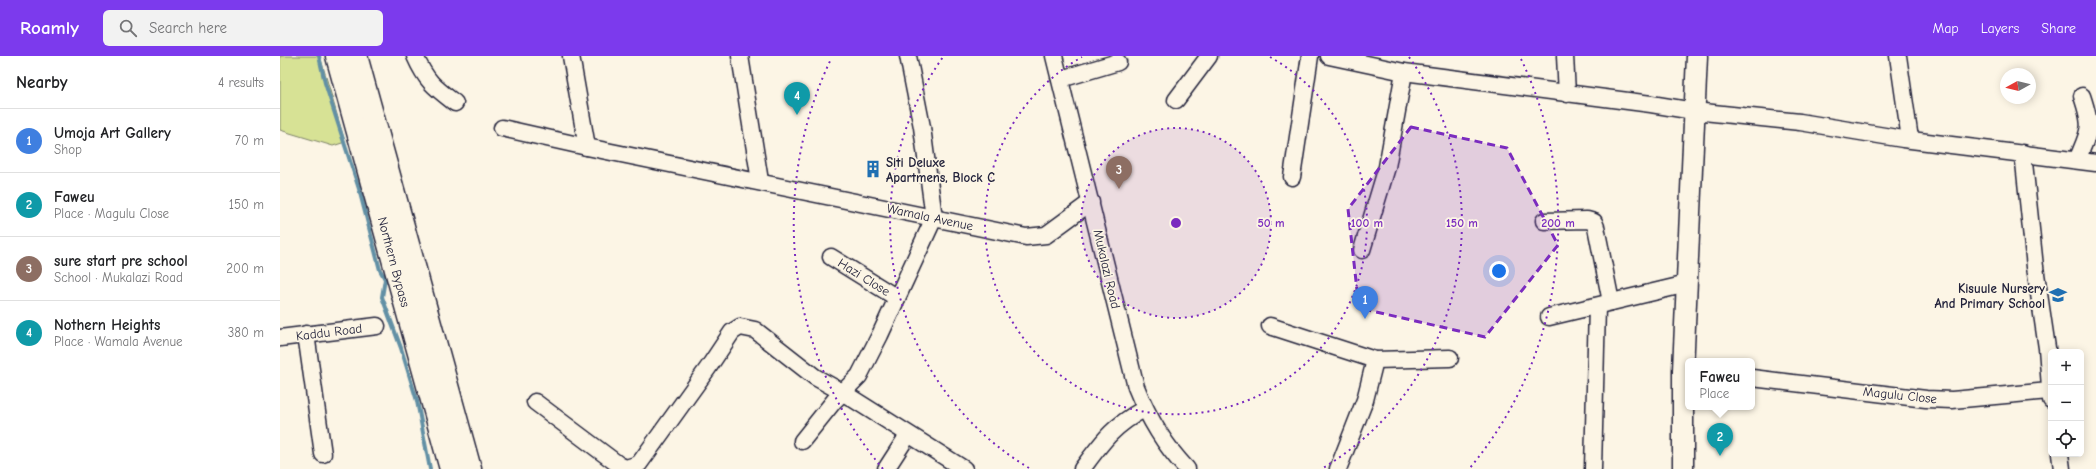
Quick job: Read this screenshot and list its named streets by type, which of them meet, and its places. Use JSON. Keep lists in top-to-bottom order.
{
  "streets": {
    "highway": ["Northern Bypass"],
    "street": [
      "Wamala Avenue",
      "Mukalazi Road",
      "Hazi Close",
      "Kaddu Road",
      "Magulu Close"
    ]
  },
  "crossings": [
    ["Wamala Avenue", "Mukalazi Road"]
  ],
  "places": {
    "building": ["Siti Deluxe Apartmens, Block C"],
    "school or university": ["Kisuule Nursery And Primary School"]
  },
  "north": "left",
  "page": {
    "header": "Roamly",
    "search": "Search here",
    "nav": ["Map", "Layers", "Share"],
    "heading": ["Nearby", "4 results"],
    "pins": [
      "4",
      "3",
      "1",
      "2"
    ],
    "list": [
      {
        "mark": "1",
        "name": "Umoja Art Gallery",
        "note": "Shop",
        "value": "70 m"
      },
      {
        "mark": "2",
        "name": "Faweu",
        "note": "Place · Magulu Close",
        "value": "150 m"
      },
      {
        "mark": "3",
        "name": "sure start pre school",
        "note": "School · Mukalazi Road",
        "value": "200 m"
      },
      {
        "mark": "4",
        "name": "Nothern Heights",
        "note": "Place · Wamala Avenue",
        "value": "380 m"
      }
    ],
    "map_buttons": ["+", "−"],
    "popup": ["Faweu", "Place"]
  },
  "rings": [
    "50 m",
    "100 m",
    "150 m",
    "200 m"
  ]
}
